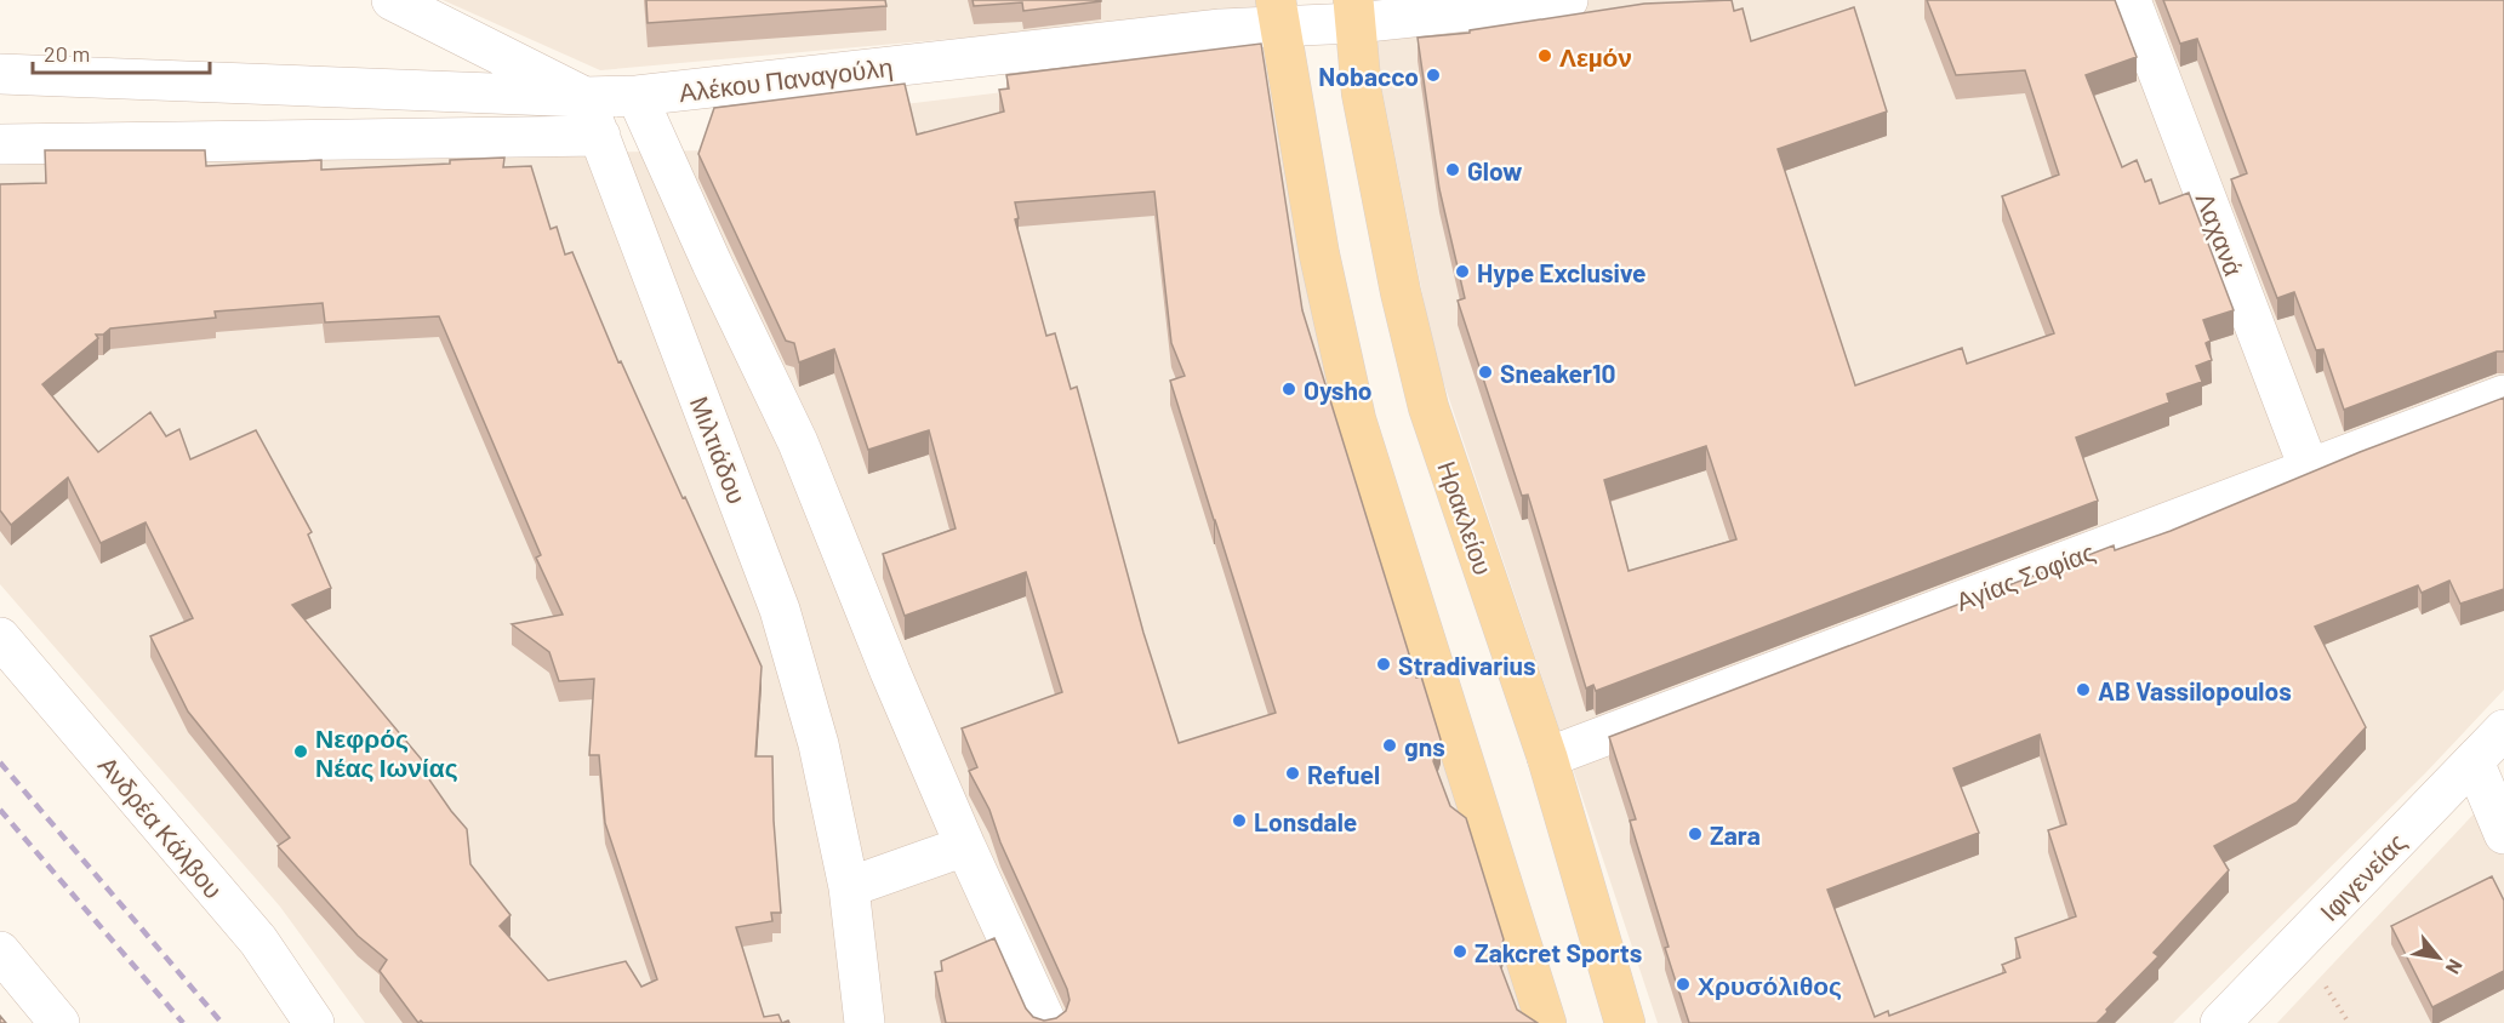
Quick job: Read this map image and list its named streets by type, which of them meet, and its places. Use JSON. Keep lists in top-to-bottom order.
{
  "streets": {
    "main road": ["Ηρακλείου"],
    "street": [
      "Αλέκου Παναγούλη",
      "Λαχανά",
      "Μιλτιάδου",
      "Αγίας Σοφίας",
      "Ανδρέα Κάλβου",
      "Ιφιγενείας"
    ]
  },
  "crossings": [
    ["Αλέκου Παναγούλη", "Μιλτιάδου"],
    ["Αλέκου Παναγούλη", "Ηρακλείου"],
    ["Λαχανά", "Αγίας Σοφίας"],
    ["Ηρακλείου", "Αγίας Σοφίας"]
  ],
  "places": [
    "Λεμόν",
    "Nobacco",
    "Glow",
    "Hype Exclusive",
    "Sneaker10",
    "Oysho",
    "Stradivarius",
    "AB Vassilopoulos",
    "gns",
    "Νεφρός Νέας Ιωνίας",
    "Refuel",
    "Lonsdale",
    "Zara",
    "Zakcret Sports",
    "Χρυσόλιθος"
  ],
  "scale_bar": "20 m",
  "north": "bottom right"
}
